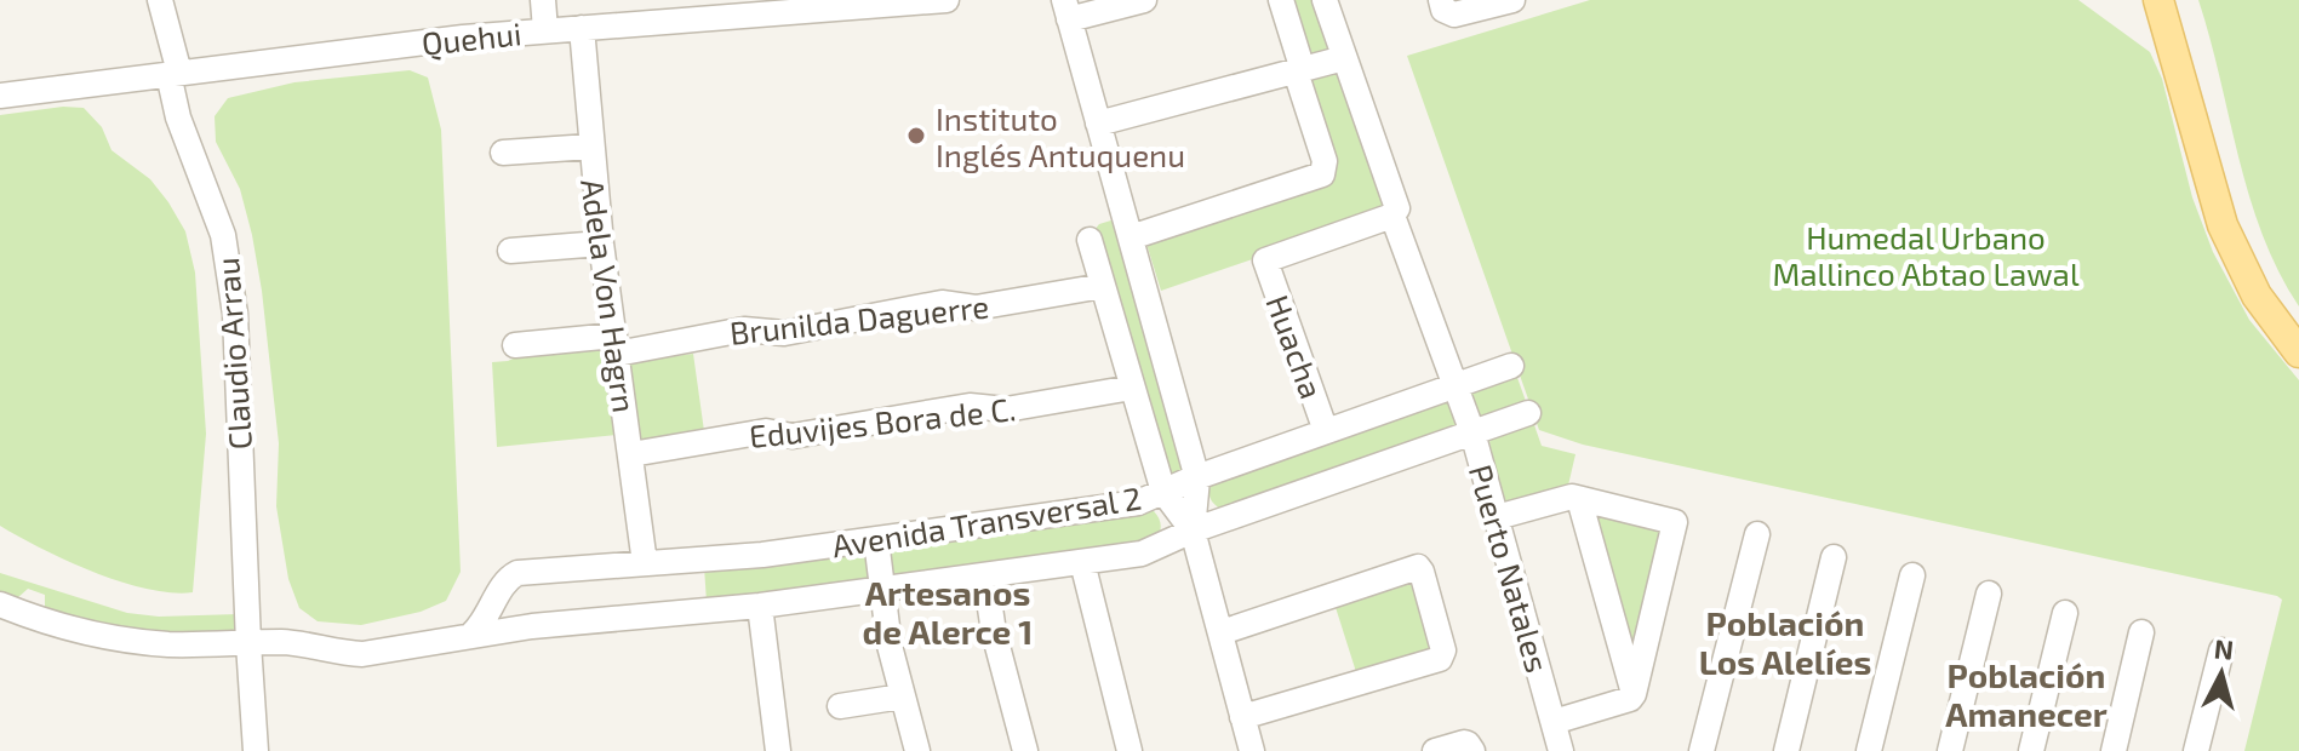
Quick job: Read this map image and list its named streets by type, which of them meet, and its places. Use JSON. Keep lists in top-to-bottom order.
{
  "streets": {
    "street": [
      "Quehui",
      "Adela Von Hagrn",
      "Brunilda Daguerre",
      "Huacha",
      "Claudio Arrau",
      "Eduvijes Bora de C.",
      "Avenida Transversal 2",
      "Puerto Natales"
    ]
  },
  "crossings": [
    ["Quehui", "Adela Von Hagrn"],
    ["Quehui", "Claudio Arrau"],
    ["Adela Von Hagrn", "Brunilda Daguerre"],
    ["Adela Von Hagrn", "Eduvijes Bora de C."],
    ["Adela Von Hagrn", "Avenida Transversal 2"],
    ["Huacha", "Avenida Transversal 2"],
    ["Huacha", "Puerto Natales"],
    ["Claudio Arrau", "Avenida Transversal 2"],
    ["Avenida Transversal 2", "Puerto Natales"]
  ],
  "districts": ["Artesanos de Alerce 1", "Población Los Alelíes", "Población Amanecer"],
  "parks": ["Humedal Urbano Mallinco Abtao Lawal"],
  "places": ["Instituto Inglés Antuquenu"],
  "north": "top"
}
